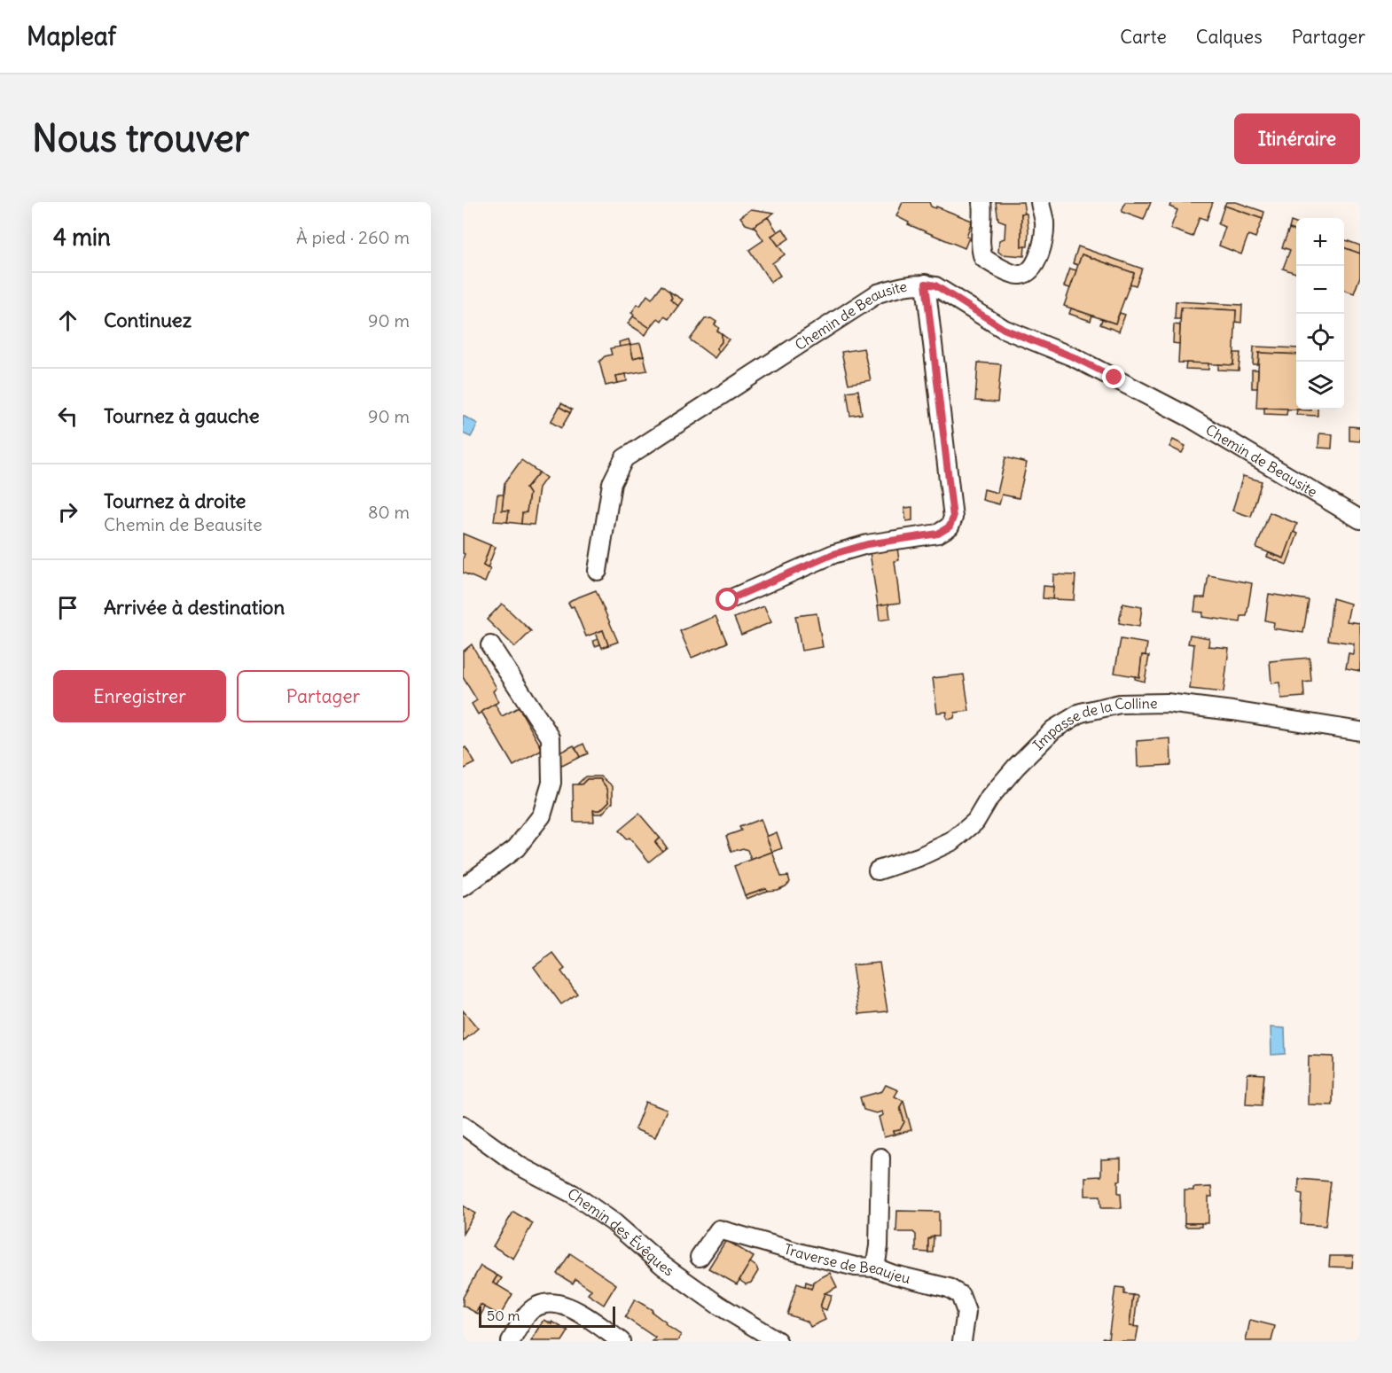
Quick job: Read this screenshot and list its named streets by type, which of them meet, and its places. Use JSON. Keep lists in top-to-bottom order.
{
  "streets": {
    "street": [
      "Chemin de Beausite",
      "Impasse de la Colline",
      "Chemin des Évêques",
      "Traverse de Beaujeu"
    ]
  },
  "scale_bar": "50 m",
  "page": {
    "header": "Mapleaf",
    "nav": ["Carte", "Calques", "Partager"],
    "buttons": [
      "Itinéraire",
      ["Enregistrer", "Partager"]
    ],
    "title": "Nous trouver",
    "heading": ["4 min", "À pied · 260 m"],
    "map_buttons": ["+", "−"],
    "list": [
      ["Continuez", "90 m"],
      ["Tournez à gauche", "90 m"],
      ["Tournez à droite", "Chemin de Beausite", "80 m"],
      "Arrivée à destination"
    ],
    "scale": "50 m"
  }
}
